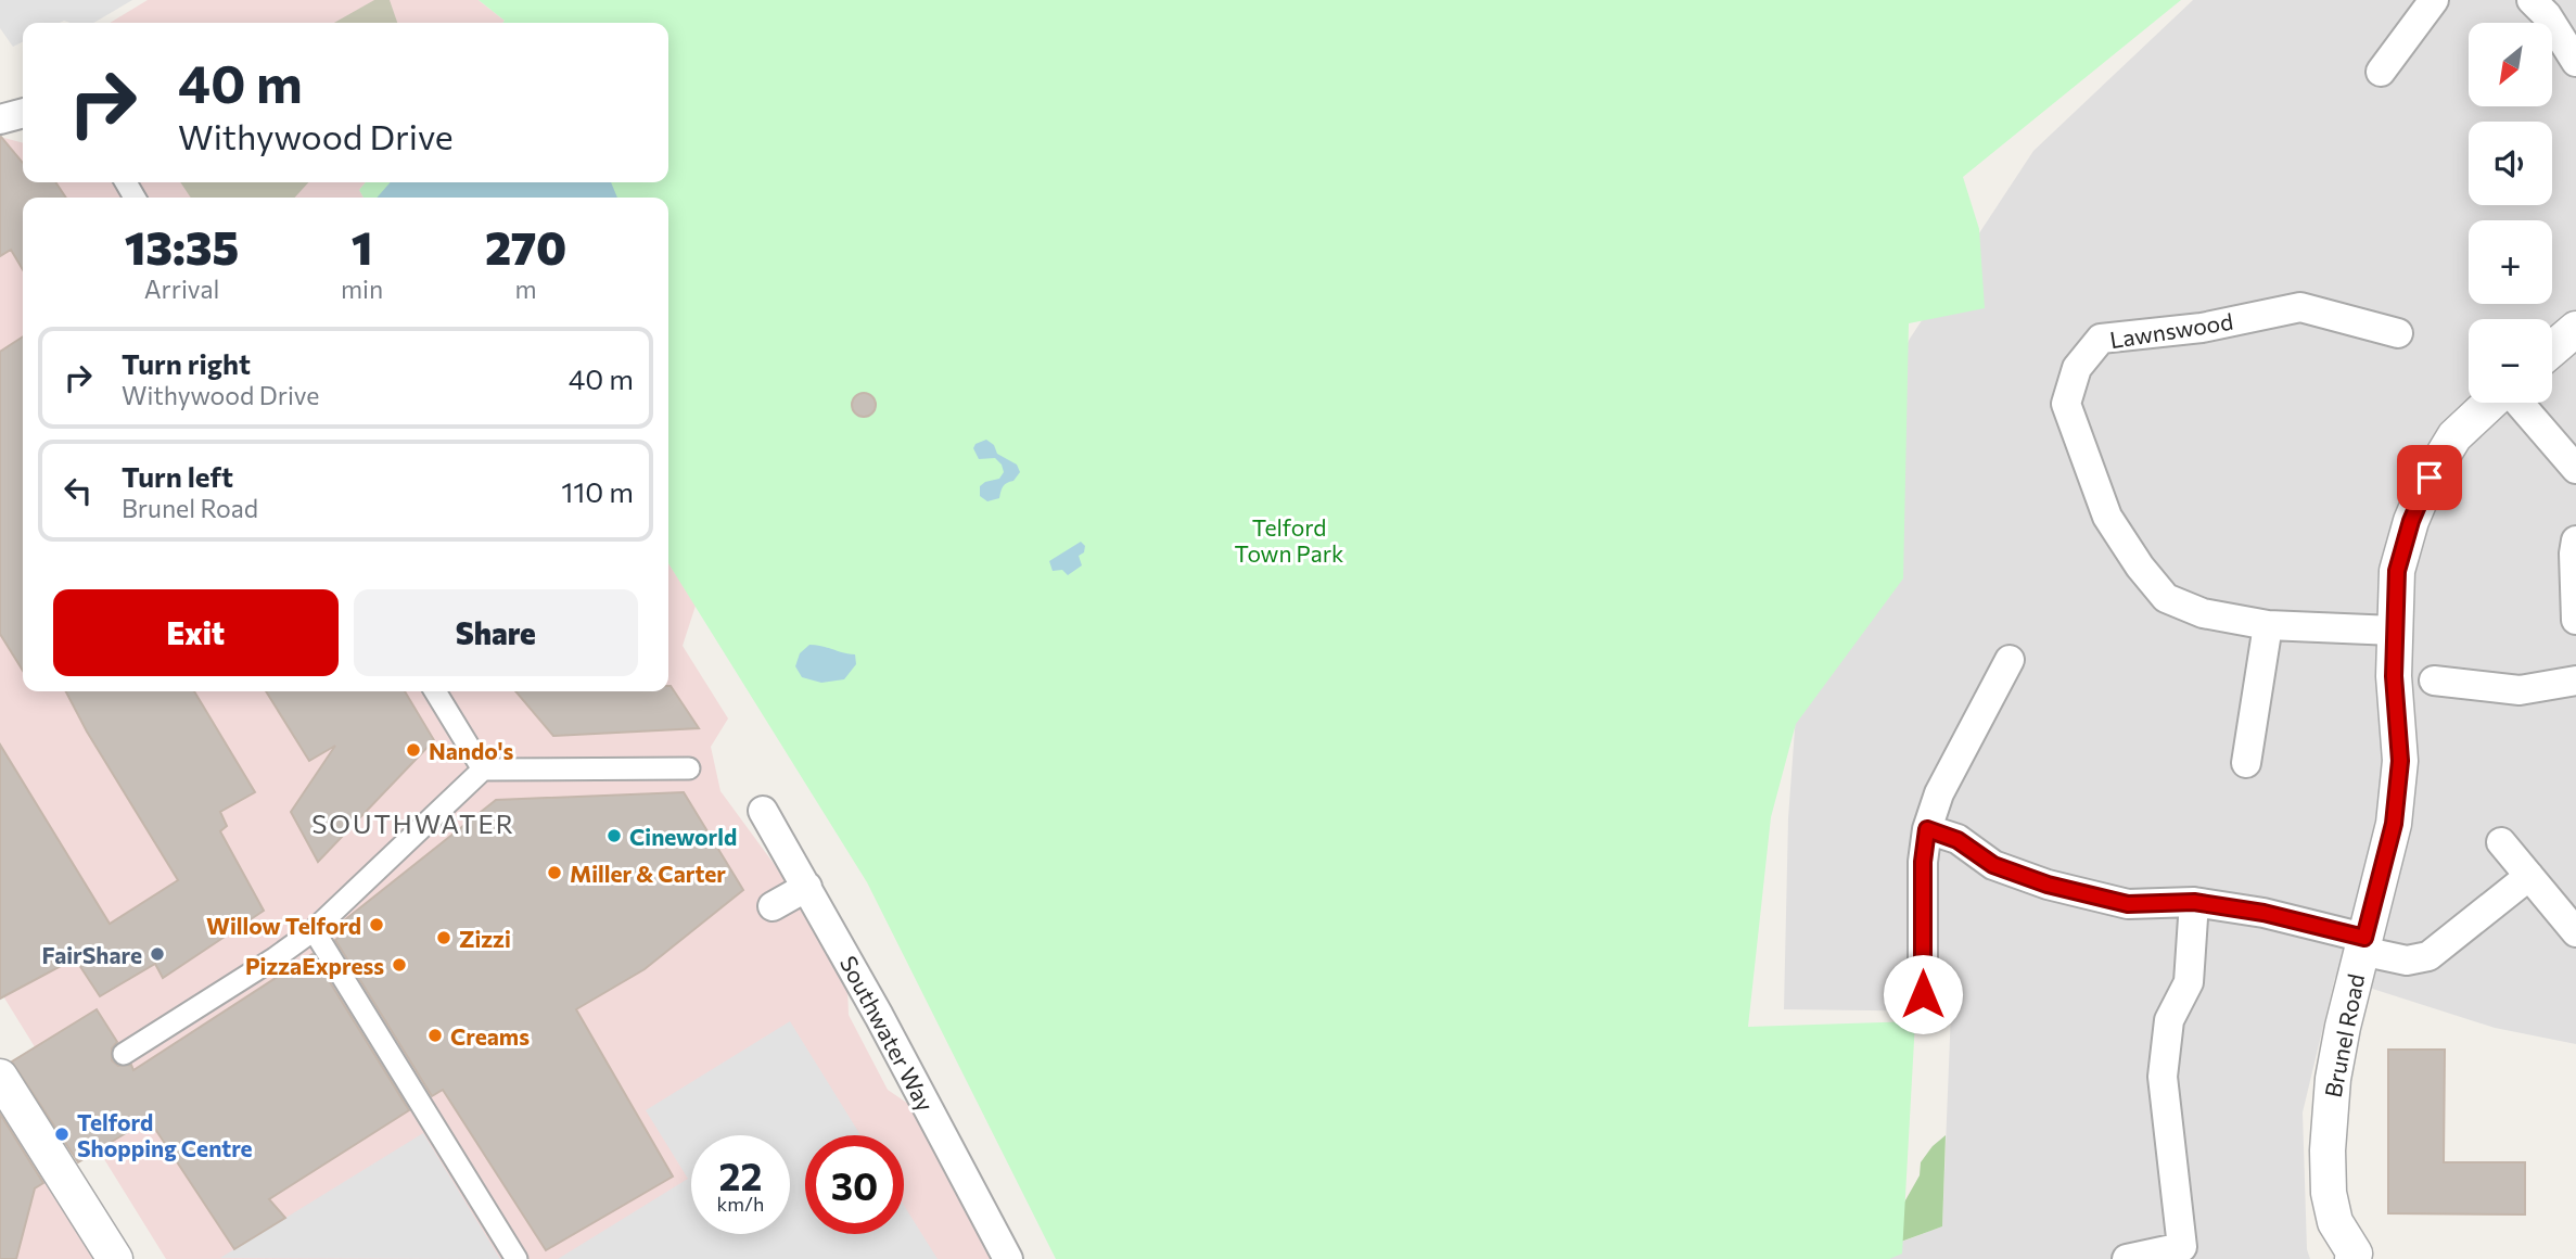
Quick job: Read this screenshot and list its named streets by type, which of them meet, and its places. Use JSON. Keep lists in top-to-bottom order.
{
  "streets": {
    "street": ["Lawnswood", "Southwater Way", "Brunel Road"]
  },
  "crossings": [
    ["Lawnswood", "Brunel Road"]
  ],
  "districts": ["SOUTHWATER"],
  "parks": ["Telford Town Park"],
  "places": [
    "Nando's",
    "Cineworld",
    "Miller & Carter",
    "Willow Telford",
    "Zizzi",
    "FairShare",
    "PizzaExpress",
    "Creams",
    "Telford Shopping Centre"
  ],
  "north": "bottom left",
  "page": {
    "map_buttons": ["+", "−"],
    "turn": ["40 m", "Withywood Drive"],
    "eta": [
      "13:35",
      "Arrival",
      "1",
      "min",
      "270",
      "m"
    ],
    "list": [
      {
        "name": "Turn right",
        "note": "Withywood Drive",
        "value": "40 m"
      },
      {
        "name": "Turn left",
        "note": "Brunel Road",
        "value": "110 m"
      }
    ],
    "buttons": ["Exit", "Share"],
    "speed": "22 km/h",
    "limit": "30"
  }
}
